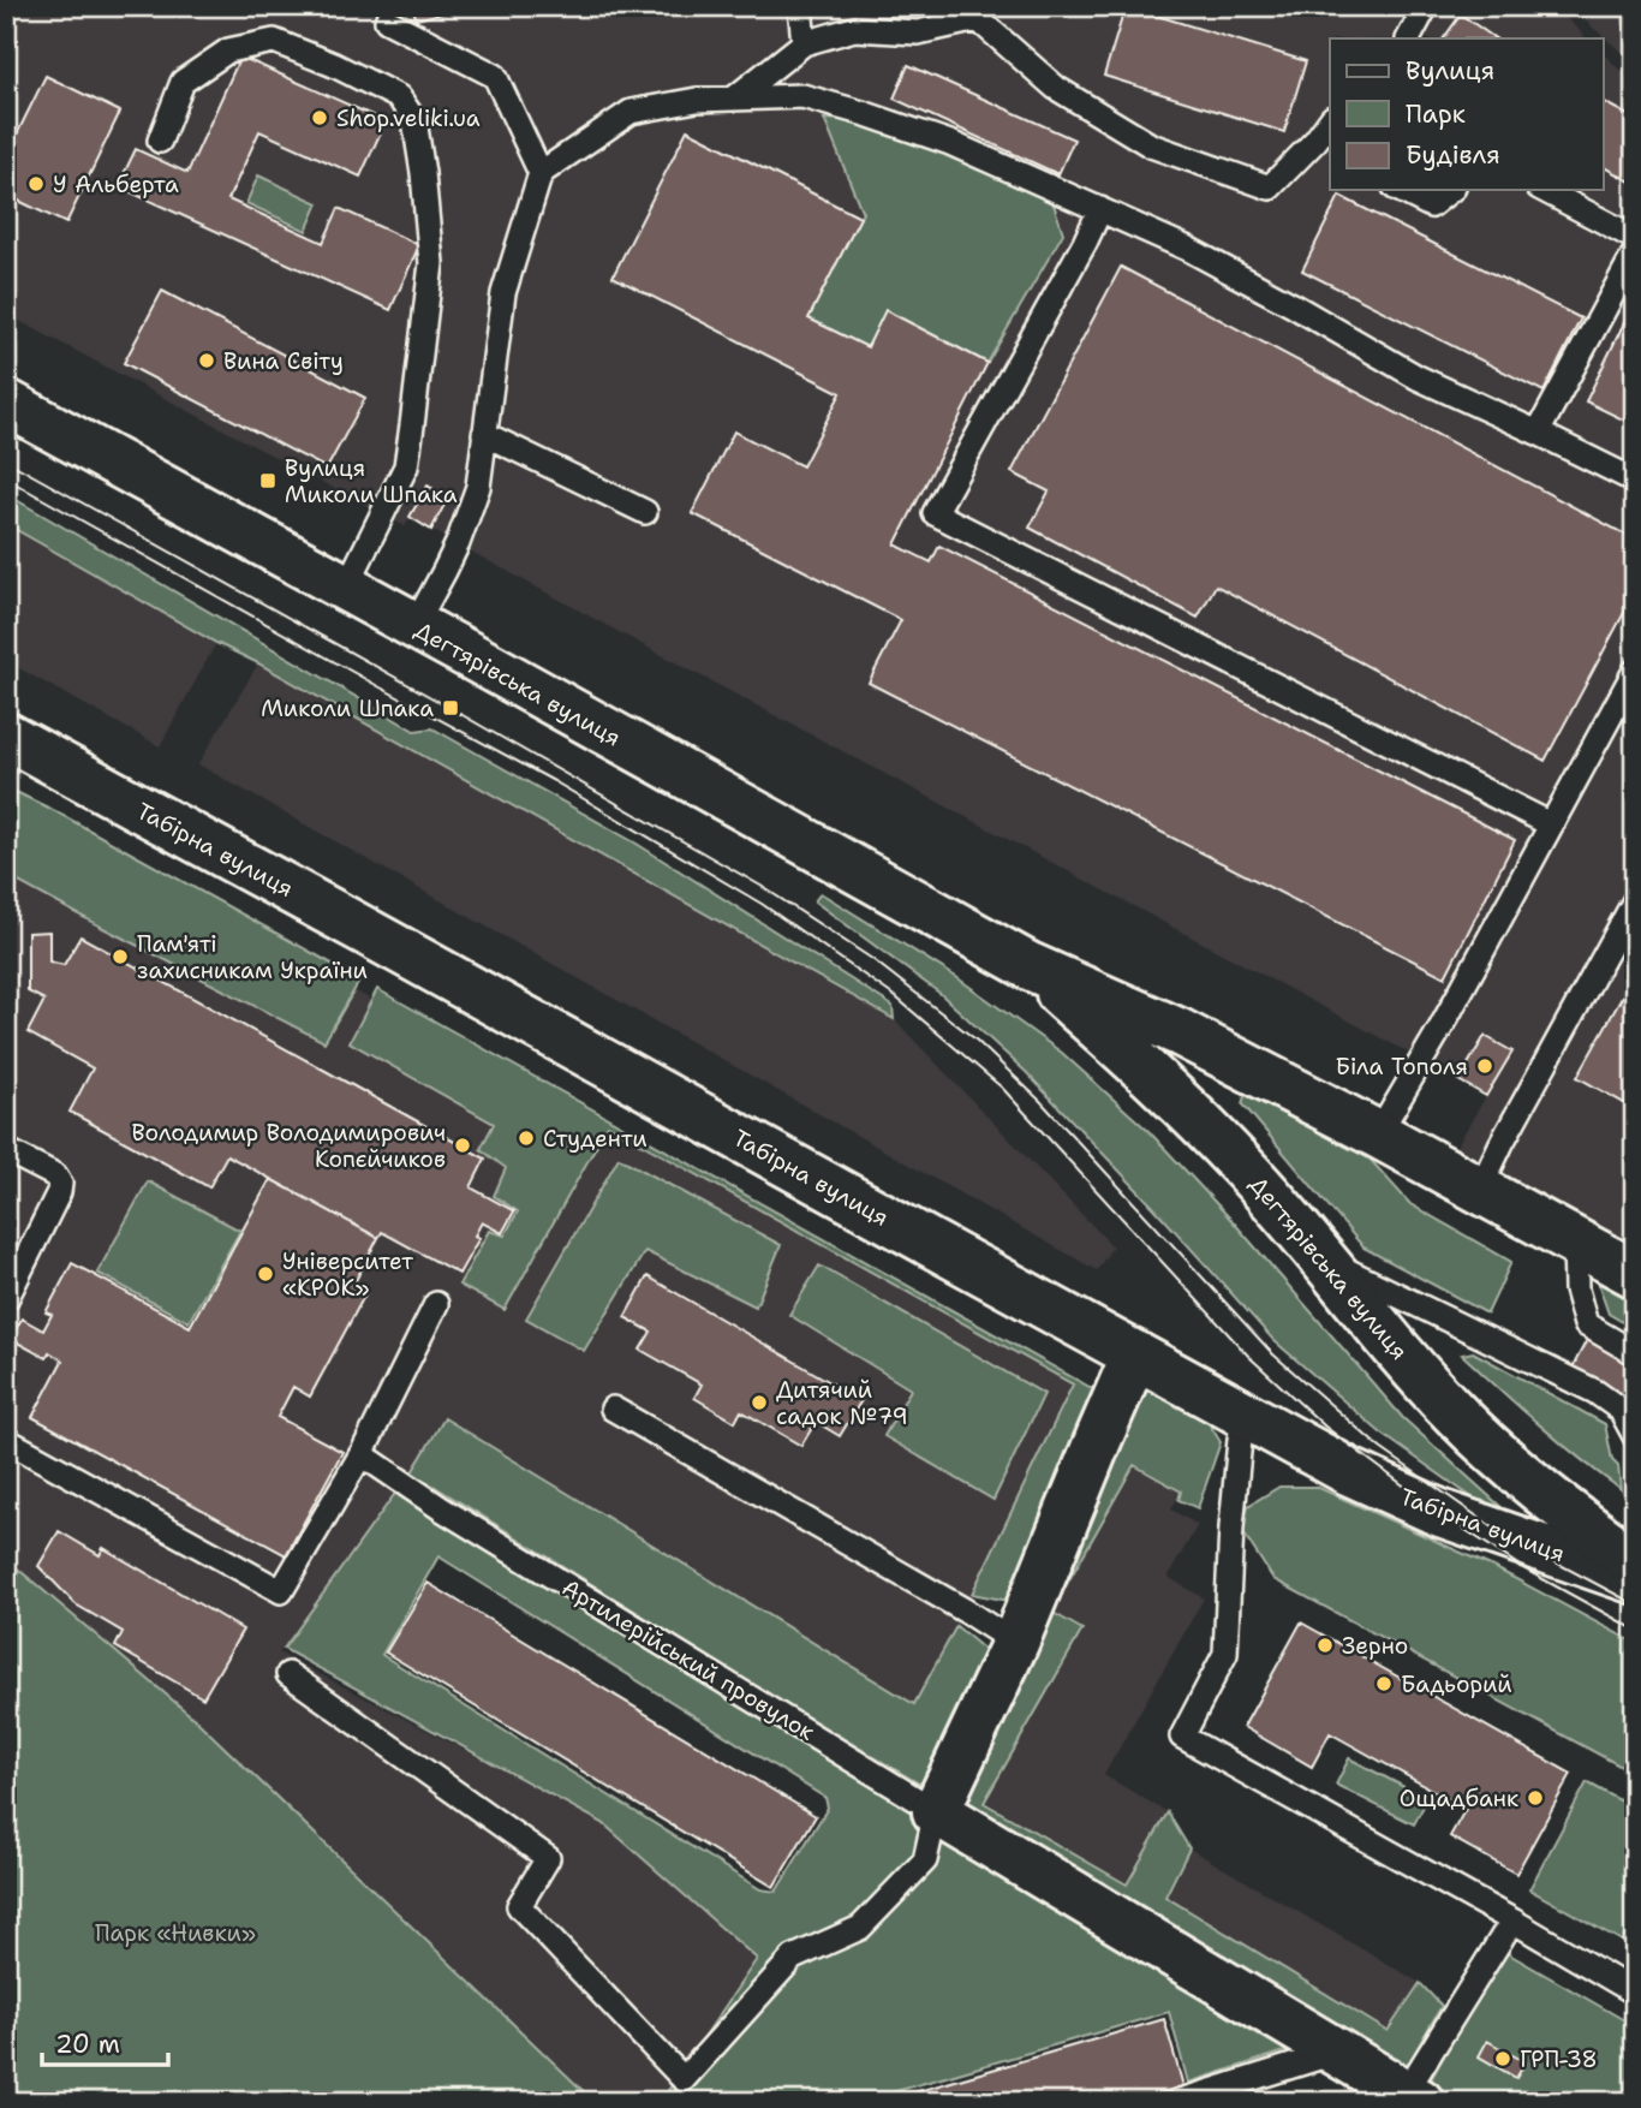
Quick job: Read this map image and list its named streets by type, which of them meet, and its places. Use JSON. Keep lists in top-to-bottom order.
{
  "streets": {
    "street": ["Дегтярівська вулиця", "Табірна вулиця", "Артилерійський провулок"]
  },
  "parks": ["Парк «Нивки»"],
  "places": {
    "other": [
      "Shop.veliki.ua",
      "У Альберта",
      "Вина Світу",
      "Пам'яті захисникам України",
      "Біла Тополя",
      "Студенти",
      "Володимир Володимирович Копєйчиков",
      "Університет «КРОК»",
      "Дитячий садок №79",
      "Зерно",
      "Бадьорий",
      "Ощадбанк",
      "ГРП-38"
    ],
    "transit": ["Вулиця Миколи Шпака", "Миколи Шпака"]
  },
  "legend": ["Вулиця", "Парк", "Будівля"],
  "scale_bar": "20 m"
}
